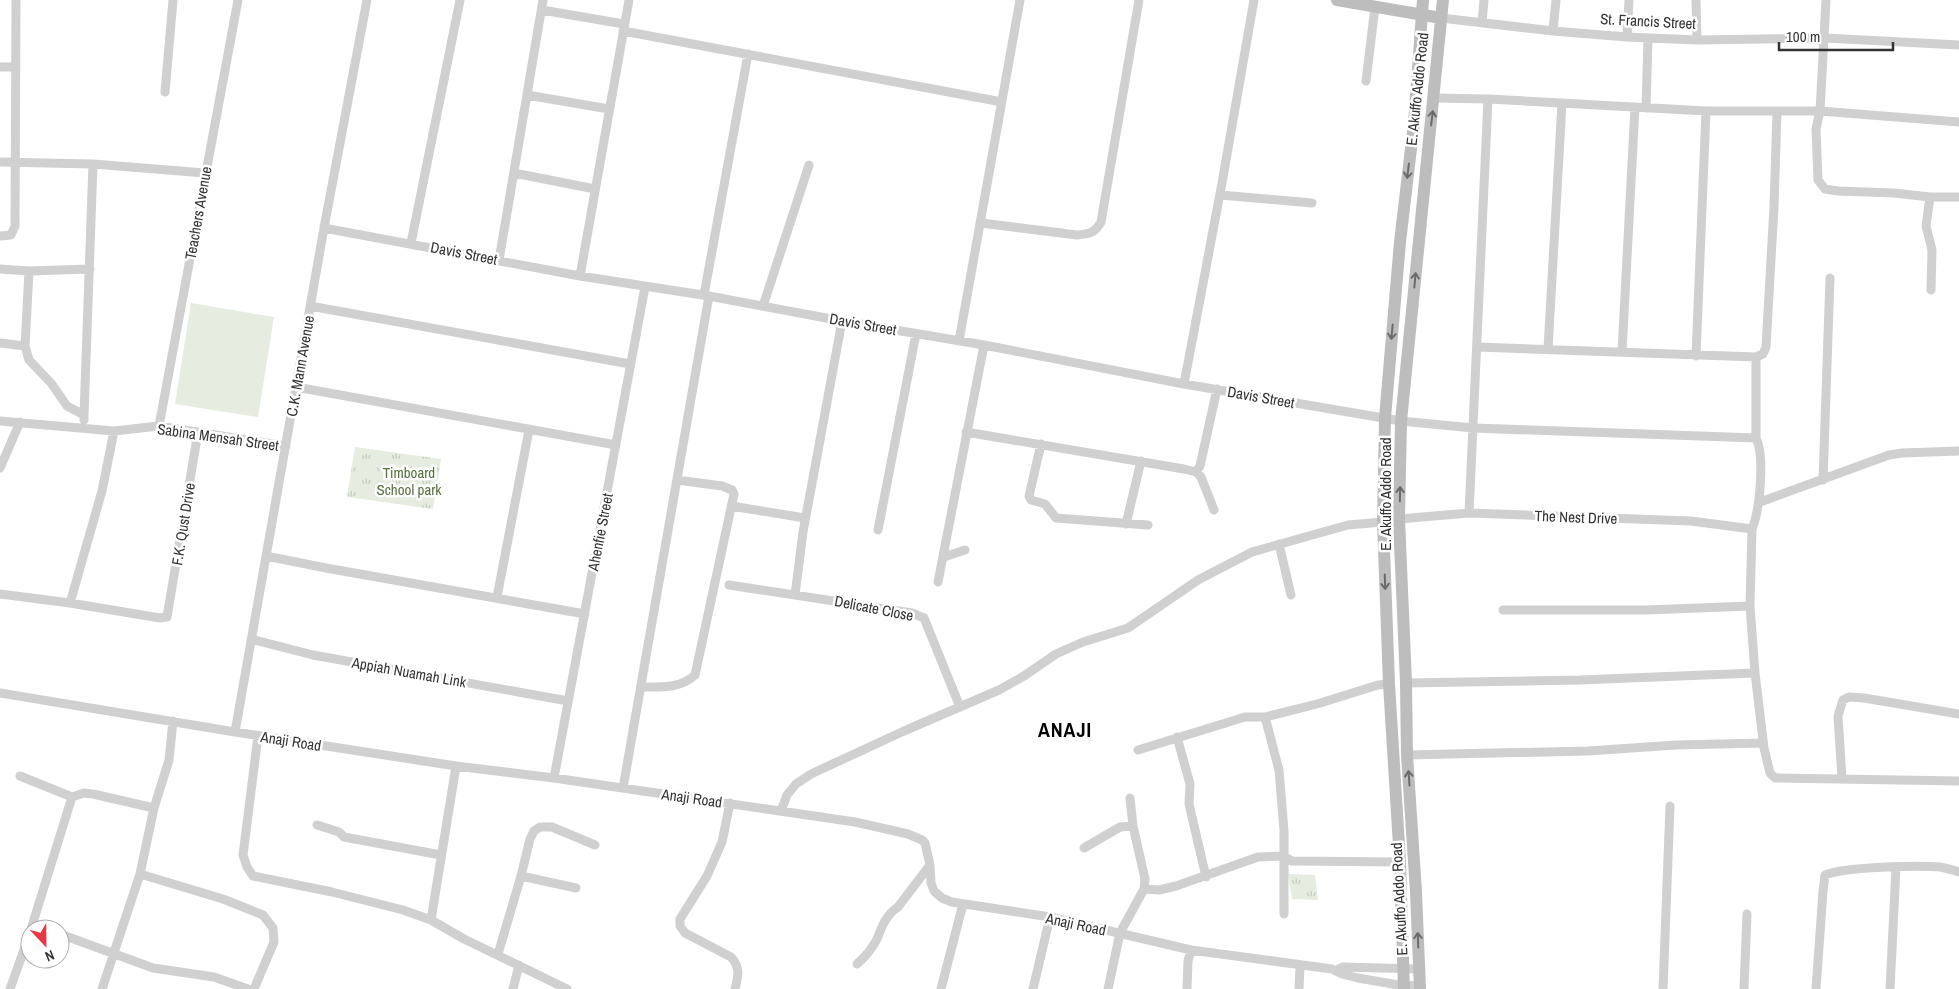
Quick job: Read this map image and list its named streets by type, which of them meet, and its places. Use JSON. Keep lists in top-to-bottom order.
{
  "streets": {
    "main road": ["St. Francis Street", "E. Akuffo Addo Road"],
    "street": [
      "Teachers Avenue",
      "Davis Street",
      "C.K. Mann Avenue",
      "Sabina Mensah Street",
      "The Nest Drive",
      "F.K. Qust Drive",
      "Ahenfie Street",
      "Delicate Close",
      "Appiah Nuamah Link",
      "Anaji Road"
    ]
  },
  "crossings": [
    ["St. Francis Street", "E. Akuffo Addo Road"],
    ["E. Akuffo Addo Road", "Davis Street"],
    ["E. Akuffo Addo Road", "The Nest Drive"],
    ["E. Akuffo Addo Road", "Anaji Road"],
    ["Teachers Avenue", "Sabina Mensah Street"],
    ["Davis Street", "C.K. Mann Avenue"],
    ["Davis Street", "Ahenfie Street"],
    ["C.K. Mann Avenue", "Sabina Mensah Street"],
    ["C.K. Mann Avenue", "Appiah Nuamah Link"],
    ["C.K. Mann Avenue", "Anaji Road"],
    ["Sabina Mensah Street", "F.K. Qust Drive"],
    ["Ahenfie Street", "Appiah Nuamah Link"],
    ["Ahenfie Street", "Anaji Road"]
  ],
  "districts": ["ANAJI"],
  "parks": ["Timboard School park"],
  "scale_bar": "100 m",
  "north": "bottom"
}
